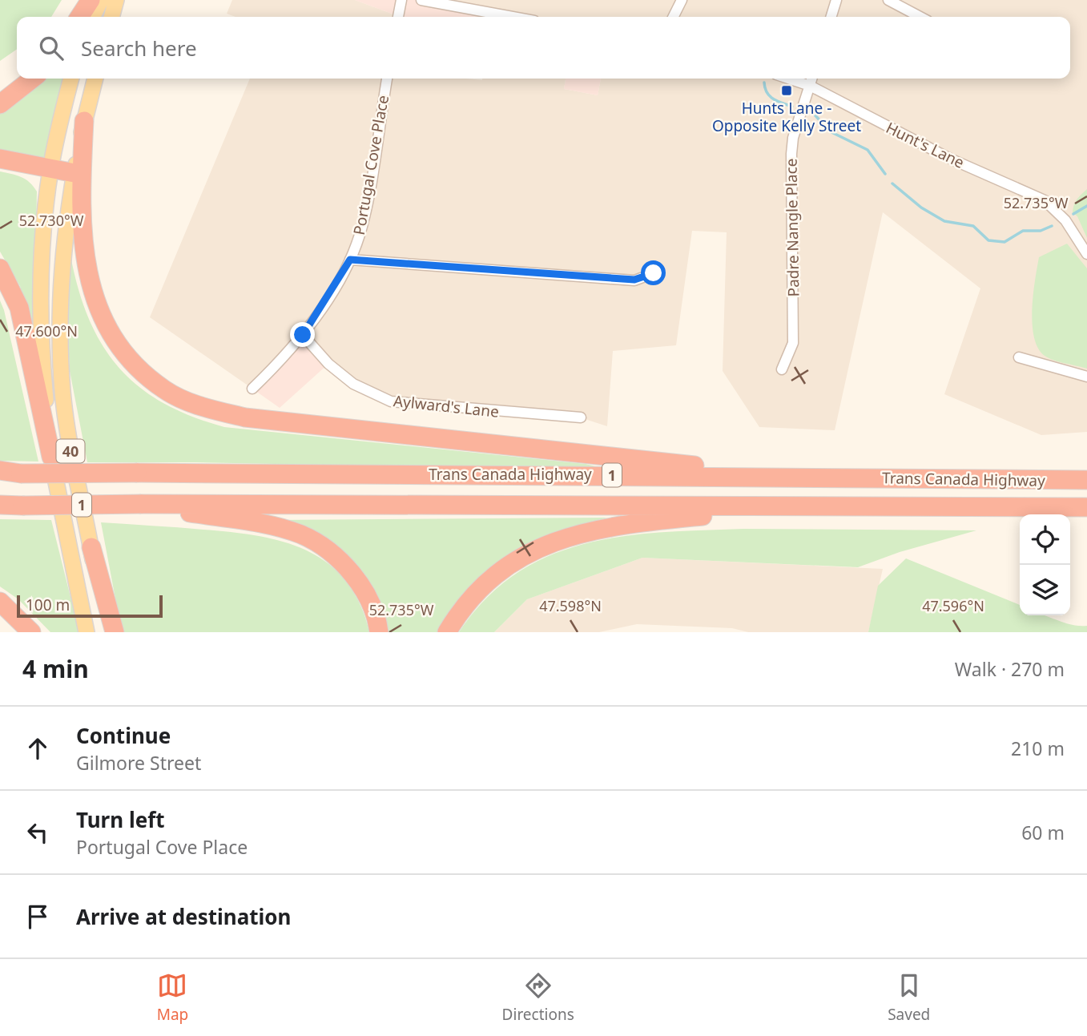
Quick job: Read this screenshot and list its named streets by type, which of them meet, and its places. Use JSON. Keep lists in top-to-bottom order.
{
  "streets": {
    "highway": ["Trans Canada Highway", "1"],
    "main road": ["40"],
    "street": [
      "Hunt's Lane",
      "Portugal Cove Place",
      "Padre Nangle Place",
      "Aylward's Lane"
    ]
  },
  "crossings": [
    ["Hunt's Lane", "Padre Nangle Place"],
    ["Portugal Cove Place", "Aylward's Lane"]
  ],
  "places": {
    "transit": ["Hunts Lane - Opposite Kelly Street"]
  },
  "scale_bar": "100 m",
  "page": {
    "search": "Search here",
    "scale": "100 m",
    "heading": ["4 min", "Walk · 270 m"],
    "list": [
      ["Continue", "Gilmore Street", "210 m"],
      ["Turn left", "Portugal Cove Place", "60 m"],
      "Arrive at destination"
    ],
    "nav": ["Map", "Directions", "Saved"]
  },
  "coordinates": [
    "52.735°W",
    "52.730°W",
    "47.600°N",
    "47.598°N",
    "47.596°N"
  ]
}
